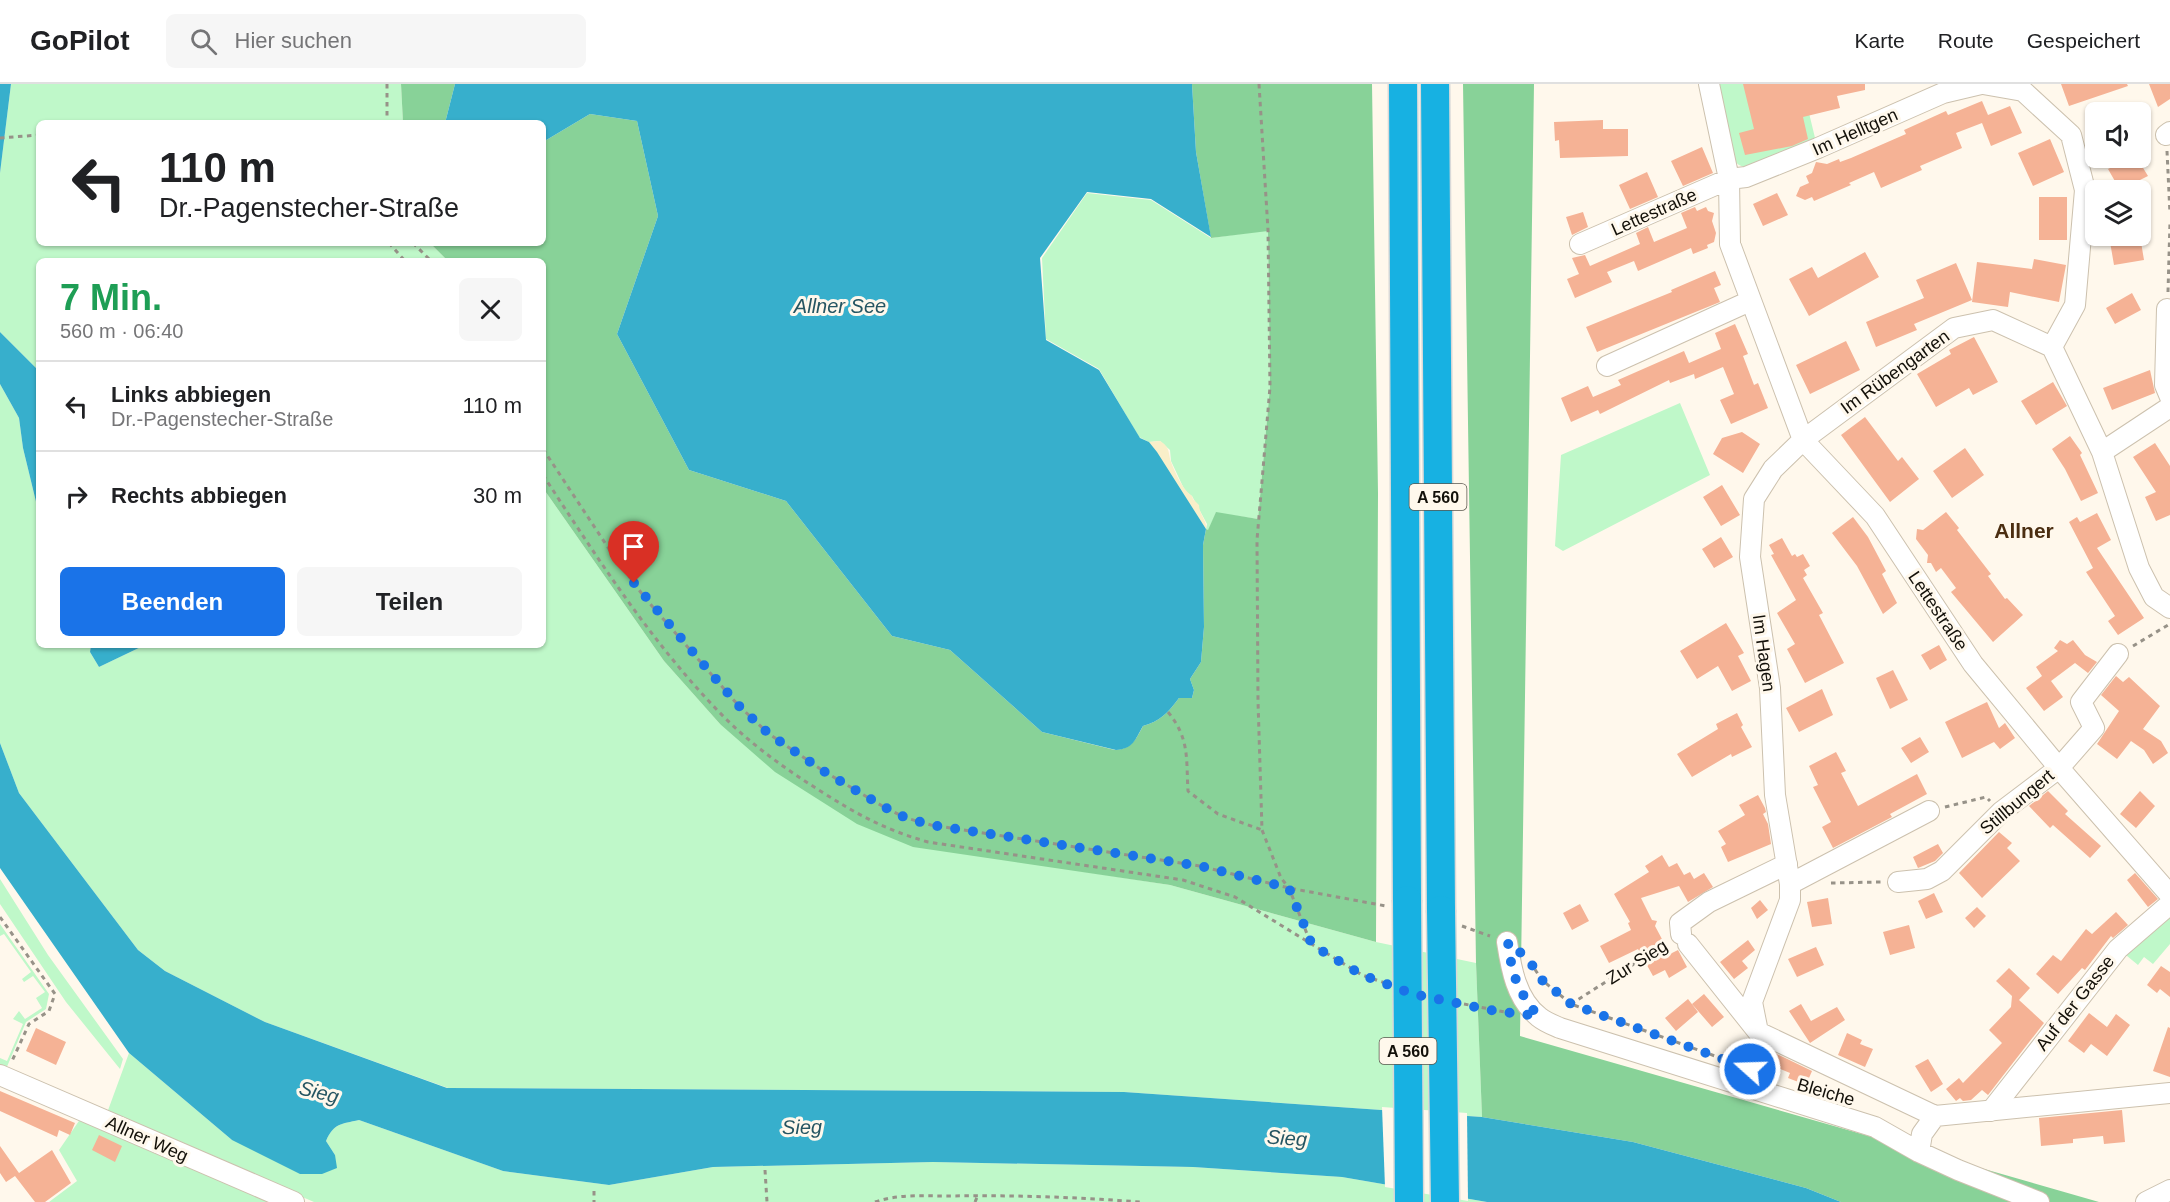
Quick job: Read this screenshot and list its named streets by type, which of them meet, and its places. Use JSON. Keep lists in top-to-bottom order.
{
  "streets": {
    "highway": ["A 560"],
    "street": [
      "Im Helltgen",
      "Lettestraße",
      "Im Rübengarten",
      "Im Hagen",
      "Stillbungert",
      "Zur Sieg",
      "Auf der Gasse",
      "Allner Weg"
    ]
  },
  "crossings": [
    ["Im Helltgen", "Lettestraße"],
    ["Im Helltgen", "Im Rübengarten"],
    ["Lettestraße", "Im Rübengarten"],
    ["Lettestraße", "Im Hagen"],
    ["Lettestraße", "Stillbungert"],
    ["Im Rübengarten", "Im Hagen"],
    ["Im Hagen", "Zur Sieg"]
  ],
  "districts": ["Allner"],
  "water": ["Allner See", "Sieg"],
  "page": {
    "header": "GoPilot",
    "search": "Hier suchen",
    "nav": ["Karte", "Route", "Gespeichert"],
    "turn": ["110 m", "Dr.-Pagenstecher-Straße"],
    "heading": ["7 Min.", "560 m · 06:40"],
    "list": [
      {
        "name": "Links abbiegen",
        "note": "Dr.-Pagenstecher-Straße",
        "value": "110 m"
      },
      {
        "name": "Rechts abbiegen",
        "value": "30 m"
      }
    ],
    "buttons": ["Beenden", "Teilen"]
  }
}
